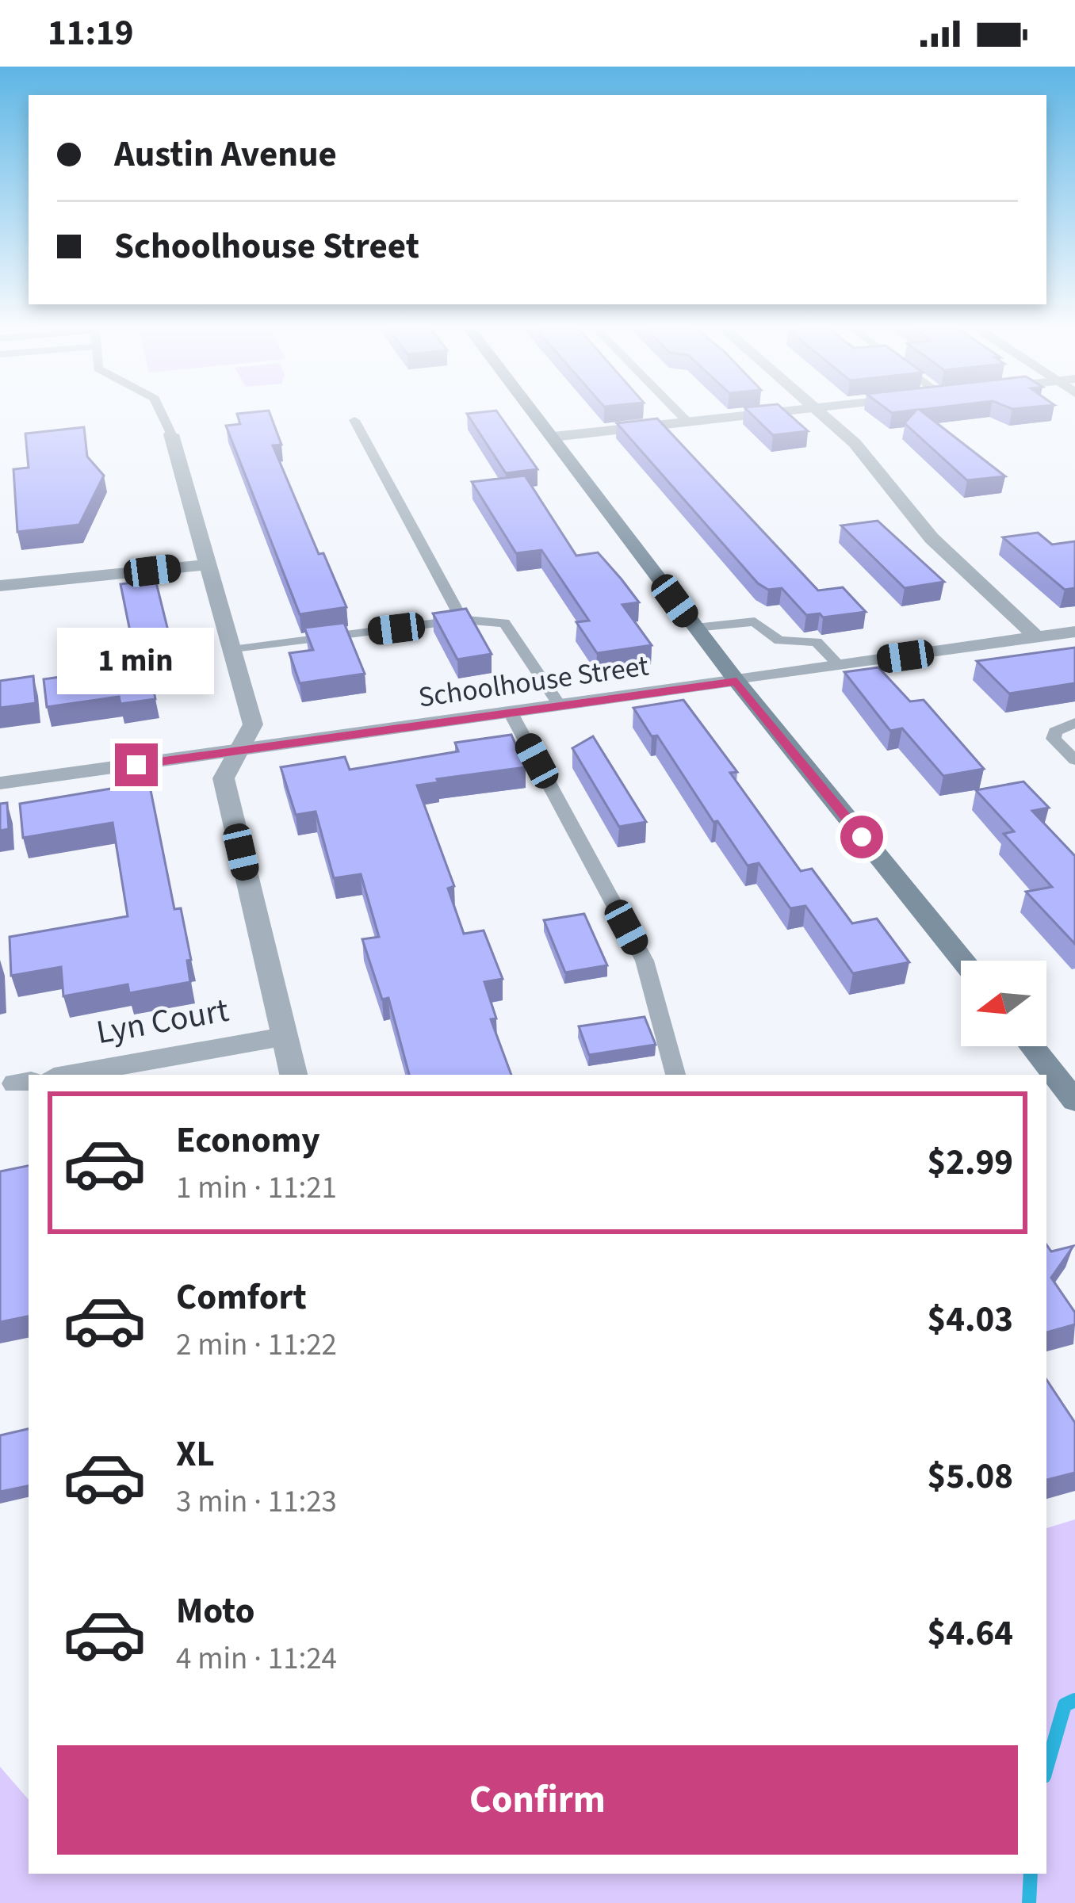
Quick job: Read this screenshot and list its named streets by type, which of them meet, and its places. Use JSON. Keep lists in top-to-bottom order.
{
  "streets": {
    "street": ["Schoolhouse Street", "Lyn Court"]
  },
  "north": "left",
  "page": {
    "status": "11:19",
    "banner": ["Austin Avenue", "Schoolhouse Street"],
    "bubble": "1 min",
    "list": [
      {
        "name": "Economy",
        "note": "1 min · 11:21",
        "value": "$2.99"
      },
      {
        "name": "Comfort",
        "note": "2 min · 11:22",
        "value": "$4.03"
      },
      {
        "name": "XL",
        "note": "3 min · 11:23",
        "value": "$5.08"
      },
      {
        "name": "Moto",
        "note": "4 min · 11:24",
        "value": "$4.64"
      }
    ],
    "buttons": "Confirm"
  }
}
